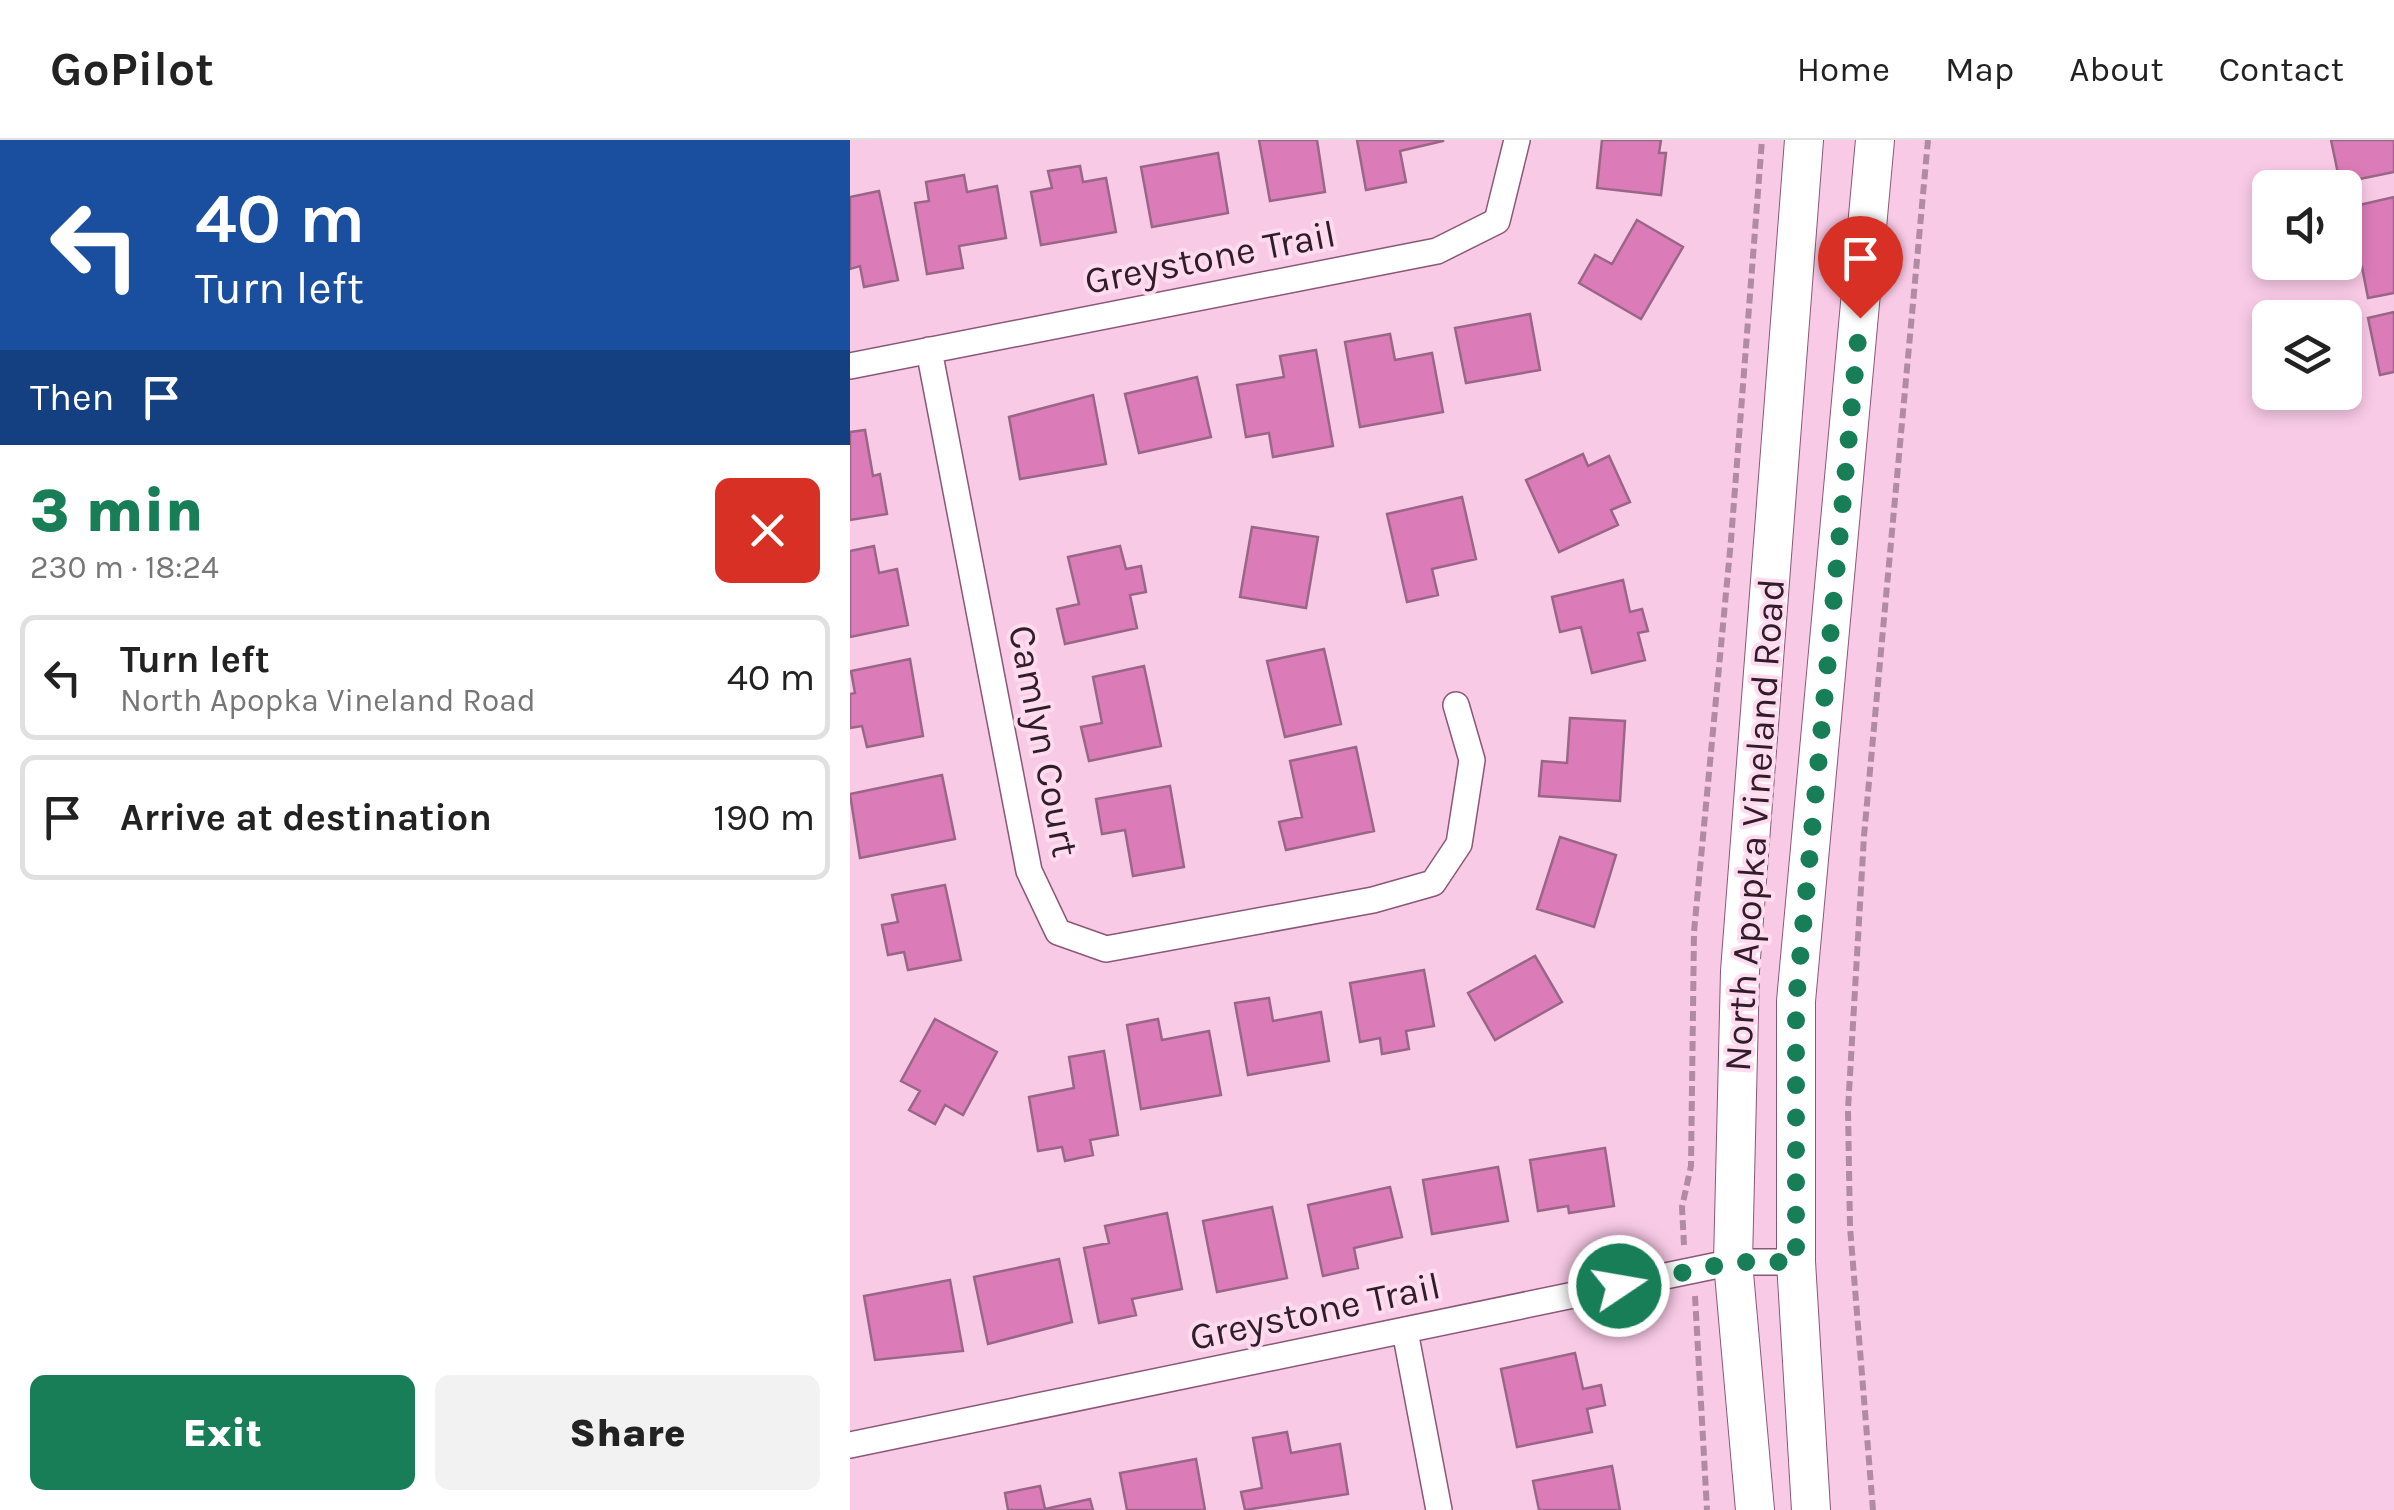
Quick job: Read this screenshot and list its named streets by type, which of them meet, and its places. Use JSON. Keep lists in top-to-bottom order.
{
  "streets": {
    "street": ["Greystone Trail", "Camlyn Court", "North Apopka Vineland Road"]
  },
  "crossings": [
    ["Greystone Trail", "Camlyn Court"],
    ["Greystone Trail", "North Apopka Vineland Road"]
  ],
  "page": {
    "header": "GoPilot",
    "nav": [
      "Home",
      "Map",
      "About",
      "Contact"
    ],
    "turn": ["40 m", "Turn left"],
    "then": "Then",
    "heading": ["3 min", "230 m · 18:24"],
    "list": [
      {
        "name": "Turn left",
        "note": "North Apopka Vineland Road",
        "value": "40 m"
      },
      {
        "name": "Arrive at destination",
        "value": "190 m"
      }
    ],
    "buttons": ["Exit", "Share"]
  }
}
